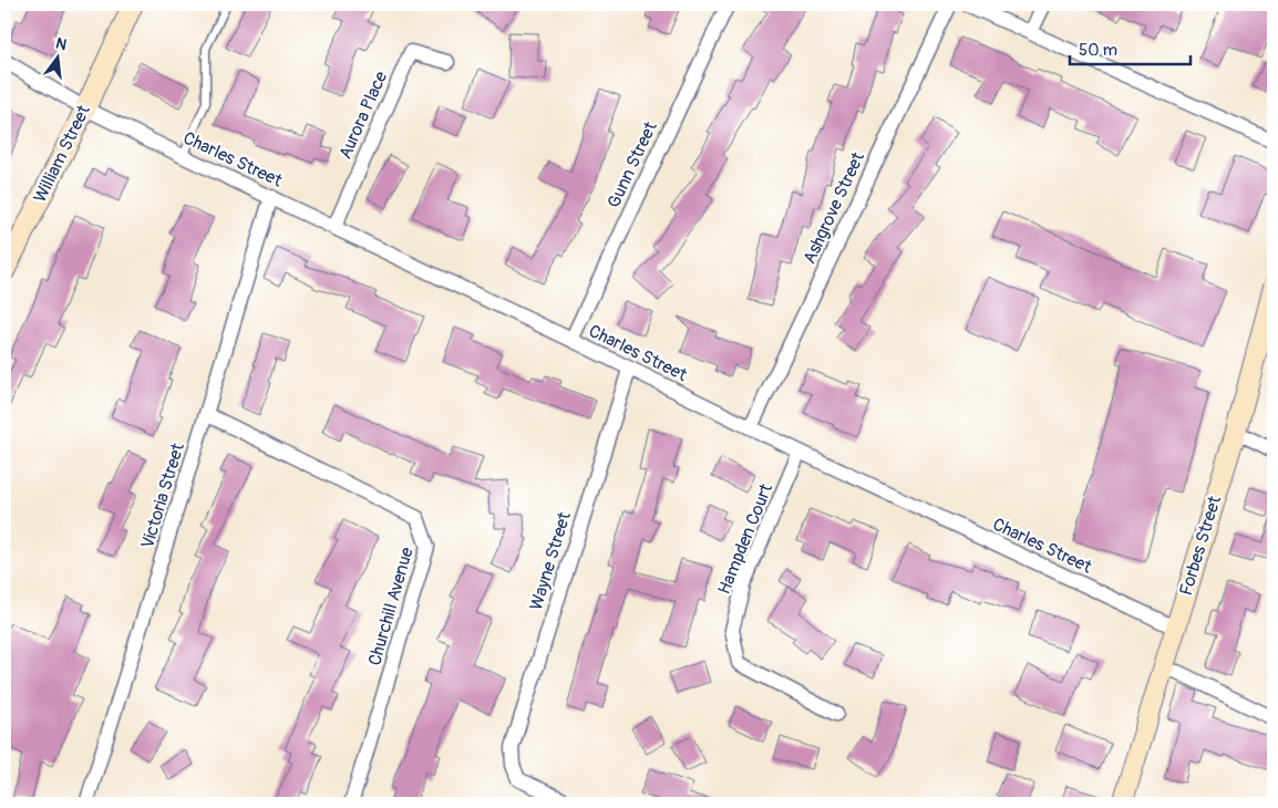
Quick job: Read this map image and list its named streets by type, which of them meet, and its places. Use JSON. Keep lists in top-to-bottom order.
{
  "streets": {
    "street": [
      "Aurora Place",
      "William Street",
      "Charles Street",
      "Gunn Street",
      "Ashgrove Street",
      "Victoria Street",
      "Hampden Court",
      "Forbes Street",
      "Wayne Street",
      "Churchill Avenue"
    ]
  },
  "crossings": [
    ["Aurora Place", "Charles Street"],
    ["William Street", "Charles Street"],
    ["Charles Street", "Gunn Street"],
    ["Charles Street", "Ashgrove Street"],
    ["Charles Street", "Victoria Street"],
    ["Charles Street", "Hampden Court"],
    ["Charles Street", "Forbes Street"],
    ["Charles Street", "Wayne Street"],
    ["Victoria Street", "Churchill Avenue"]
  ],
  "scale_bar": "50 m",
  "north": "top"
}
